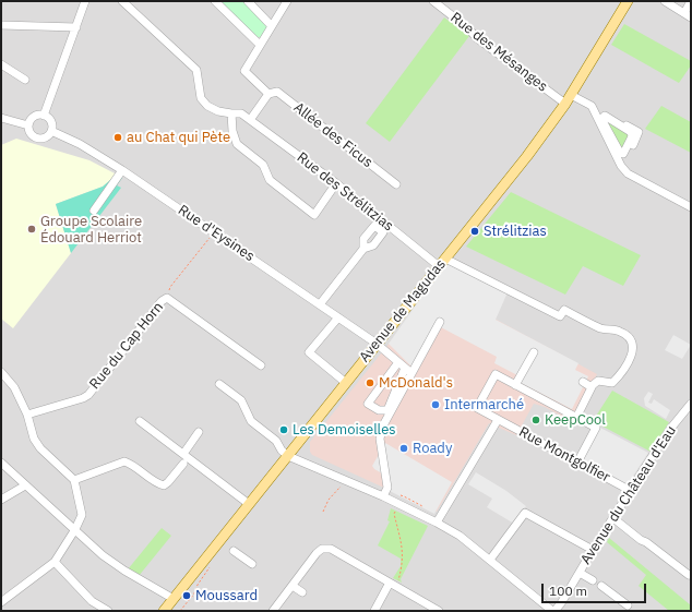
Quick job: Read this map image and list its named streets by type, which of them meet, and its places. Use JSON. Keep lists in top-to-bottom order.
{
  "streets": {
    "main road": ["Avenue de Magudas"],
    "street": [
      "Rue des Mésanges",
      "Allée des Ficus",
      "Rue des Strélitzias",
      "Rue d'Eysines",
      "Rue du Cap Horn",
      "Rue Montgolfier",
      "Avenue du Château d'Eau"
    ]
  },
  "crossings": [
    ["Rue des Mésanges", "Avenue de Magudas"],
    ["Rue des Strélitzias", "Avenue de Magudas"],
    ["Rue d'Eysines", "Avenue de Magudas"],
    ["Rue Montgolfier", "Avenue du Château d'Eau"]
  ],
  "places": [
    "au Chat qui Pète",
    "Groupe Scolaire Édouard Herriot",
    "Strélitzias",
    "McDonald's",
    "Intermarché",
    "KeepCool",
    "Les Demoiselles",
    "Roady",
    "Moussard"
  ],
  "scale_bar": "100 m"
}
